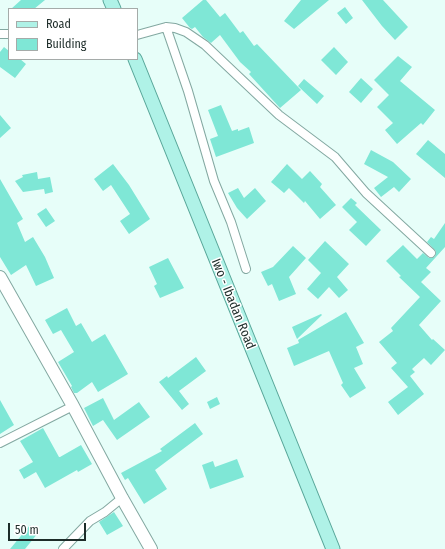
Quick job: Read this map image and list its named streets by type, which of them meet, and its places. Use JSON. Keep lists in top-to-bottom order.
{
  "streets": {
    "main road": ["Iwo - Ibadan Road"]
  },
  "legend": ["Road", "Building"],
  "scale_bar": "50 m"
}
